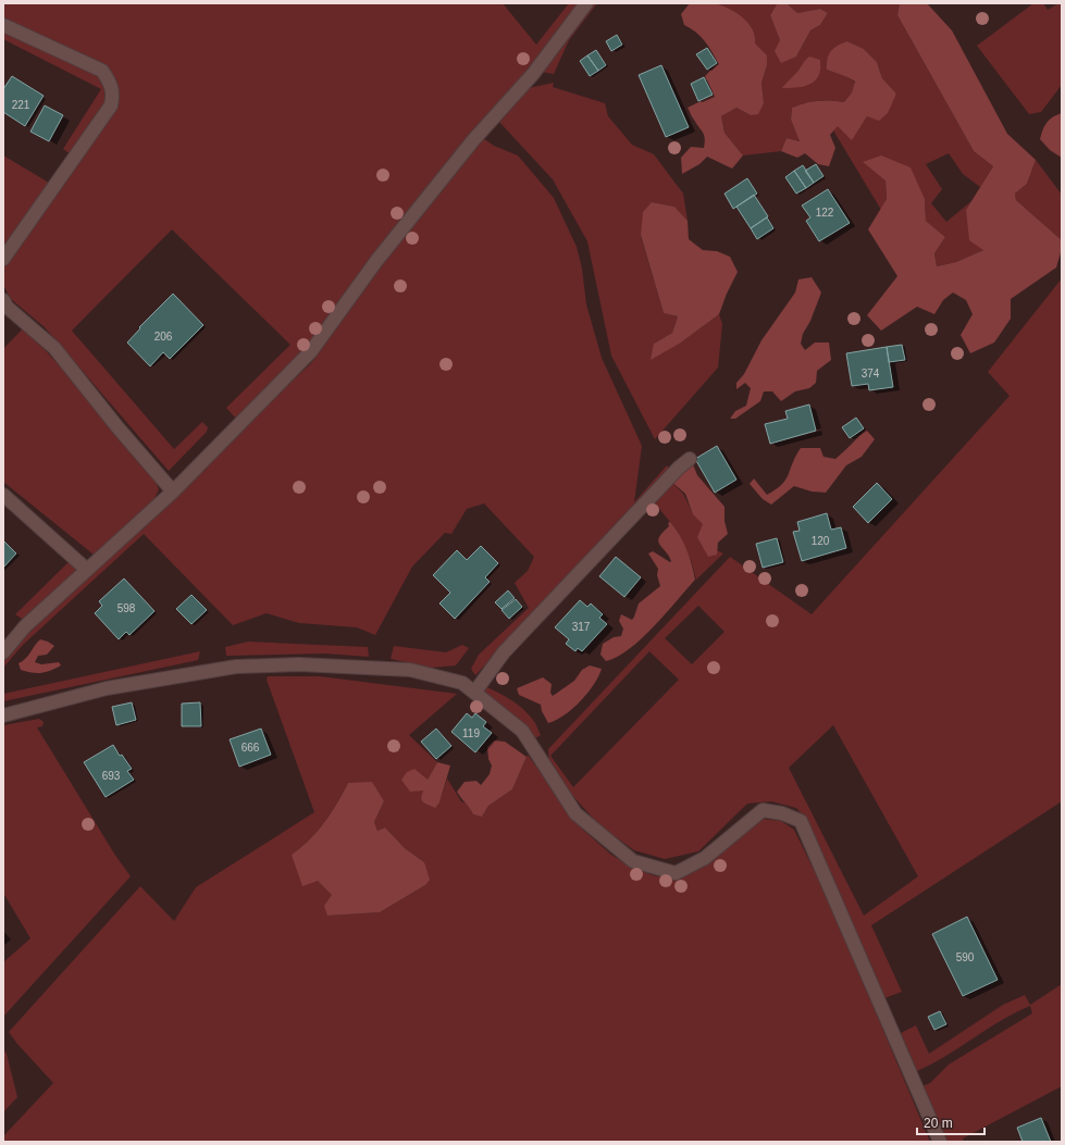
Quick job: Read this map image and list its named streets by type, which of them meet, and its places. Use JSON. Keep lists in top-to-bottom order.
{
  "house_numbers": [
    "221",
    "122",
    "206",
    "374",
    "120",
    "598",
    "317",
    "119",
    "666",
    "693",
    "590"
  ],
  "scale_bar": "20 m"
}
